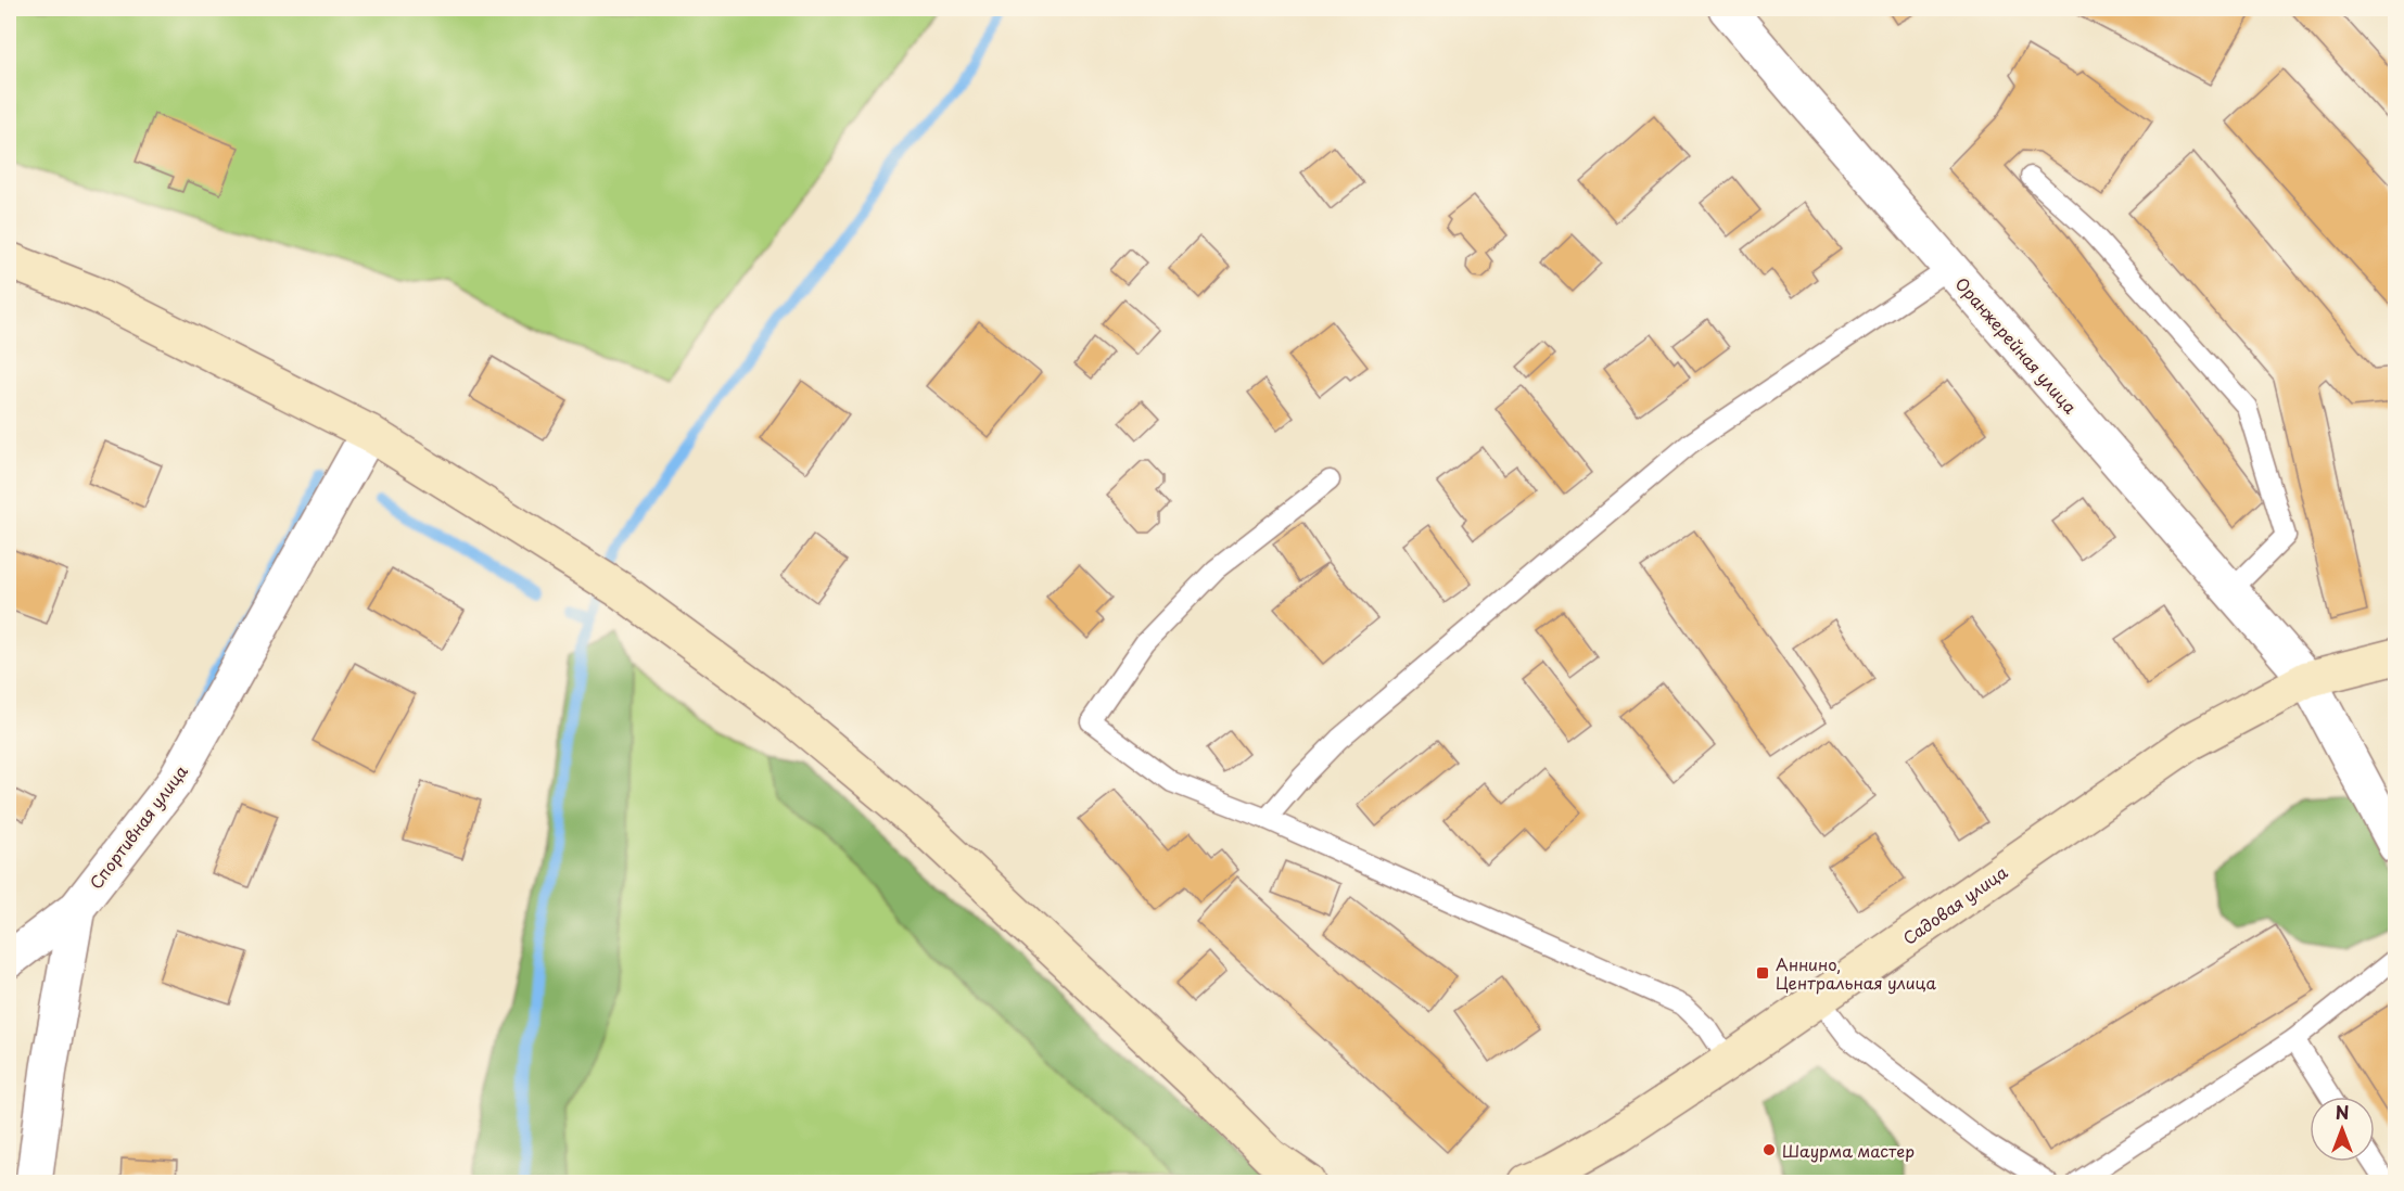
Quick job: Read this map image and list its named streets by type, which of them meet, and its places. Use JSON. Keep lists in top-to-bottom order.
{
  "streets": {
    "main road": ["Садовая улица"],
    "street": ["Оранжерейная улица", "Спортивная улица"]
  },
  "crossings": [
    ["Оранжерейная улица", "Садовая улица"]
  ],
  "places": {
    "transit": ["Аннино, Центральная улица"],
    "other": ["Шаурма мастер"]
  },
  "north": "top"
}
